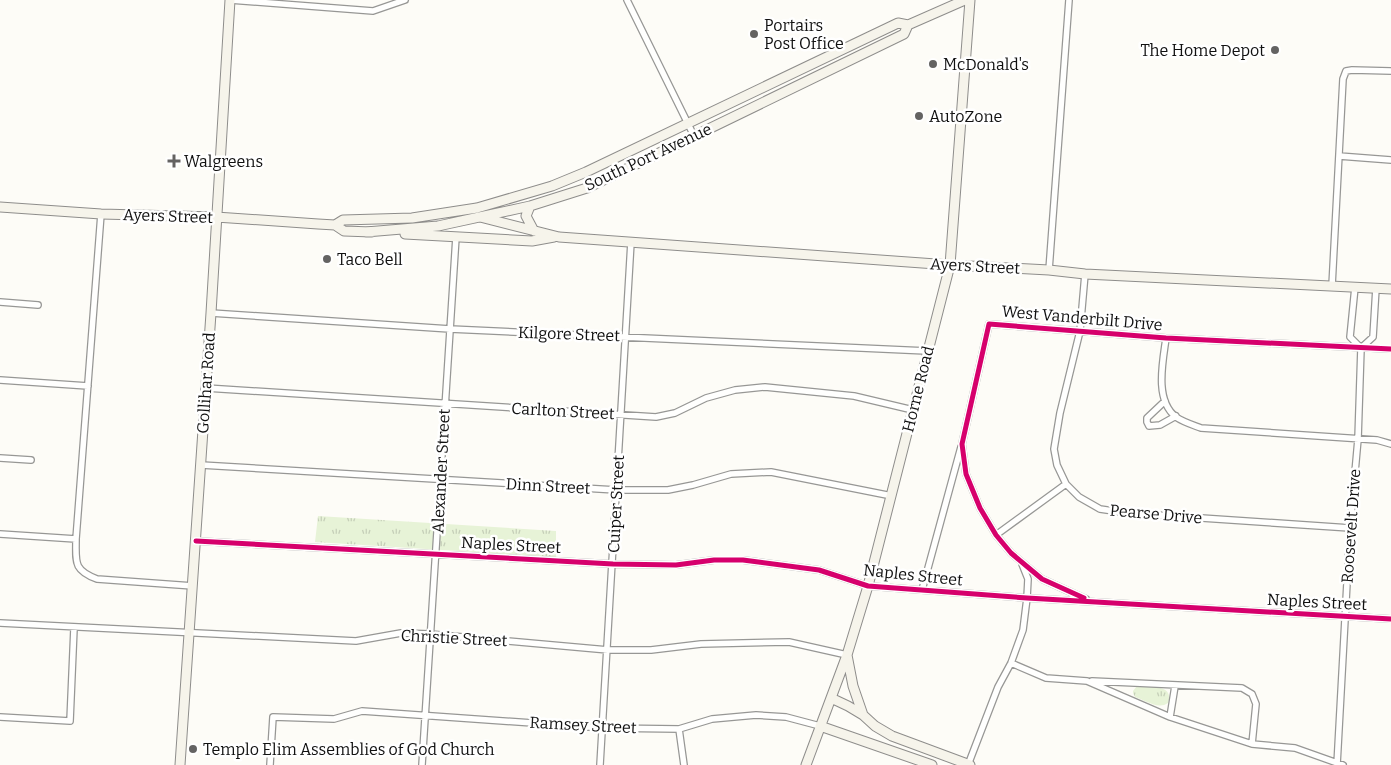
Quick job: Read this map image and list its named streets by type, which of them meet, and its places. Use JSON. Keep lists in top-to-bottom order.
{
  "streets": {
    "main road": [
      "South Port Avenue",
      "Ayers Street",
      "Gollihar Road",
      "Horne Road",
      "Ramsey Street"
    ],
    "street": [
      "West Vanderbilt Drive",
      "Kilgore Street",
      "Carlton Street",
      "Alexander Street",
      "Dinn Street",
      "Cuiper Street",
      "Pearse Drive",
      "Roosevelt Drive",
      "Naples Street",
      "Christie Street"
    ]
  },
  "crossings": [
    ["South Port Avenue", "Ayers Street"],
    ["Ayers Street", "Gollihar Road"],
    ["Ayers Street", "Horne Road"],
    ["Ayers Street", "Alexander Street"],
    ["Ayers Street", "Cuiper Street"],
    ["Ayers Street", "Pearse Drive"],
    ["Ayers Street", "Roosevelt Drive"],
    ["West Vanderbilt Drive", "Pearse Drive"],
    ["West Vanderbilt Drive", "Roosevelt Drive"],
    ["West Vanderbilt Drive", "Naples Street"],
    ["Kilgore Street", "Gollihar Road"],
    ["Kilgore Street", "Horne Road"],
    ["Kilgore Street", "Alexander Street"],
    ["Kilgore Street", "Cuiper Street"],
    ["Gollihar Road", "Carlton Street"],
    ["Gollihar Road", "Dinn Street"],
    ["Gollihar Road", "Naples Street"],
    ["Gollihar Road", "Christie Street"],
    ["Horne Road", "Carlton Street"],
    ["Horne Road", "Dinn Street"],
    ["Horne Road", "Naples Street"],
    ["Horne Road", "Christie Street"],
    ["Horne Road", "Ramsey Street"],
    ["Carlton Street", "Alexander Street"],
    ["Carlton Street", "Cuiper Street"],
    ["Alexander Street", "Dinn Street"],
    ["Alexander Street", "Naples Street"],
    ["Alexander Street", "Christie Street"],
    ["Alexander Street", "Ramsey Street"],
    ["Dinn Street", "Cuiper Street"],
    ["Cuiper Street", "Naples Street"],
    ["Cuiper Street", "Christie Street"],
    ["Cuiper Street", "Ramsey Street"],
    ["Pearse Drive", "Roosevelt Drive"],
    ["Roosevelt Drive", "Naples Street"]
  ],
  "places": {
    "other": [
      "Portairs Post Office",
      "The Home Depot",
      "McDonald's",
      "AutoZone",
      "Taco Bell",
      "Templo Elim Assemblies of God Church"
    ],
    "health": ["Walgreens"]
  }
}
